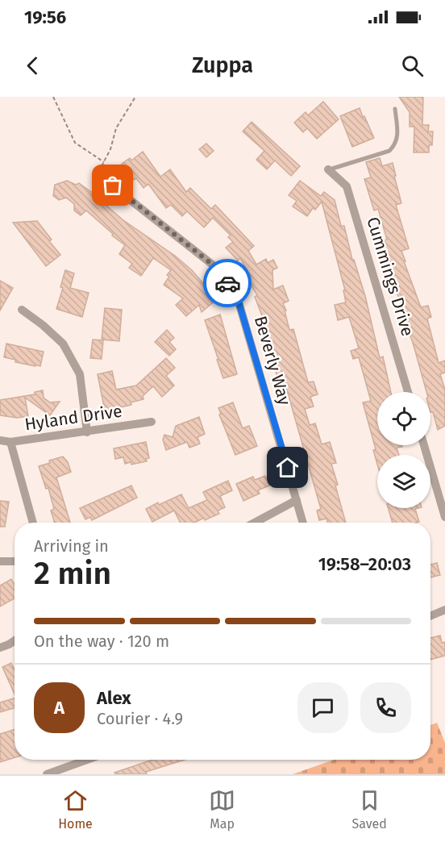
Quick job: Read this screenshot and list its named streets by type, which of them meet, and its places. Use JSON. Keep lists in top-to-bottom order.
{
  "streets": {
    "street": ["Cummings Drive", "Beverly Way", "Hyland Drive"]
  },
  "page": {
    "status": "19:56",
    "header": "Zuppa",
    "heading": ["2 min", "Arriving in", "19:58–20:03"],
    "panel": ["Alex", "Courier · 4.9"],
    "bar": "On the way · 120 m",
    "round": "A",
    "tabs": ["Home", "Map", "Saved"]
  }
}
